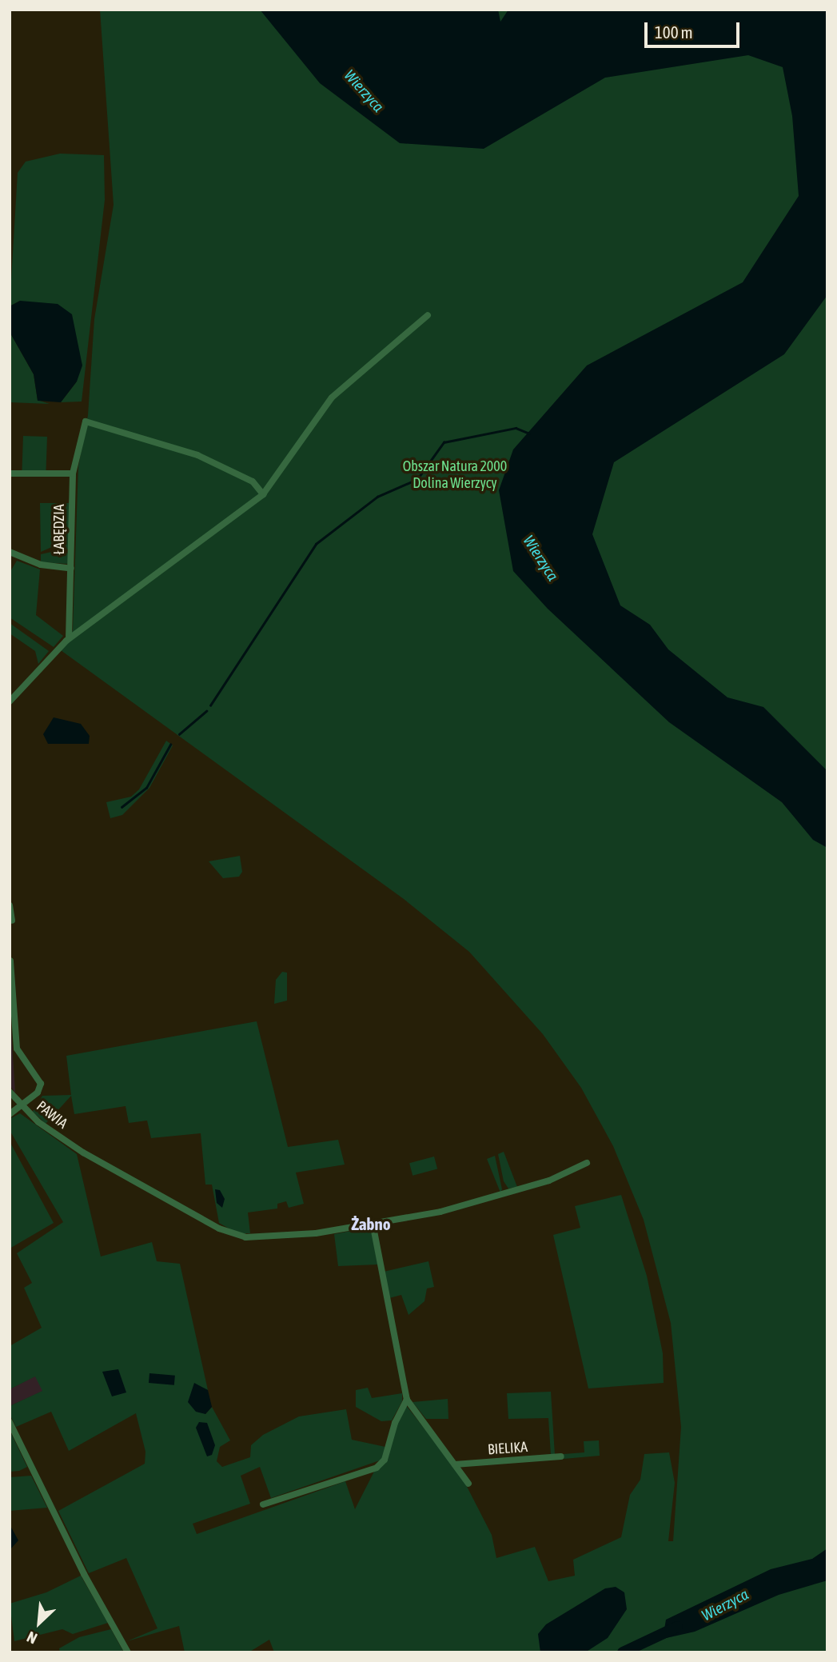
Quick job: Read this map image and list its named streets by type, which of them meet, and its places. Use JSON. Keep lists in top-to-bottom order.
{
  "streets": {
    "street": ["ŁABĘDZIA", "PAWIA", "BIELIKA"]
  },
  "districts": ["Żabno"],
  "water": ["Wierzyca"],
  "parks": ["Obszar Natura 2000 Dolina Wierzycy"],
  "scale_bar": "100 m",
  "north": "bottom left"
}
